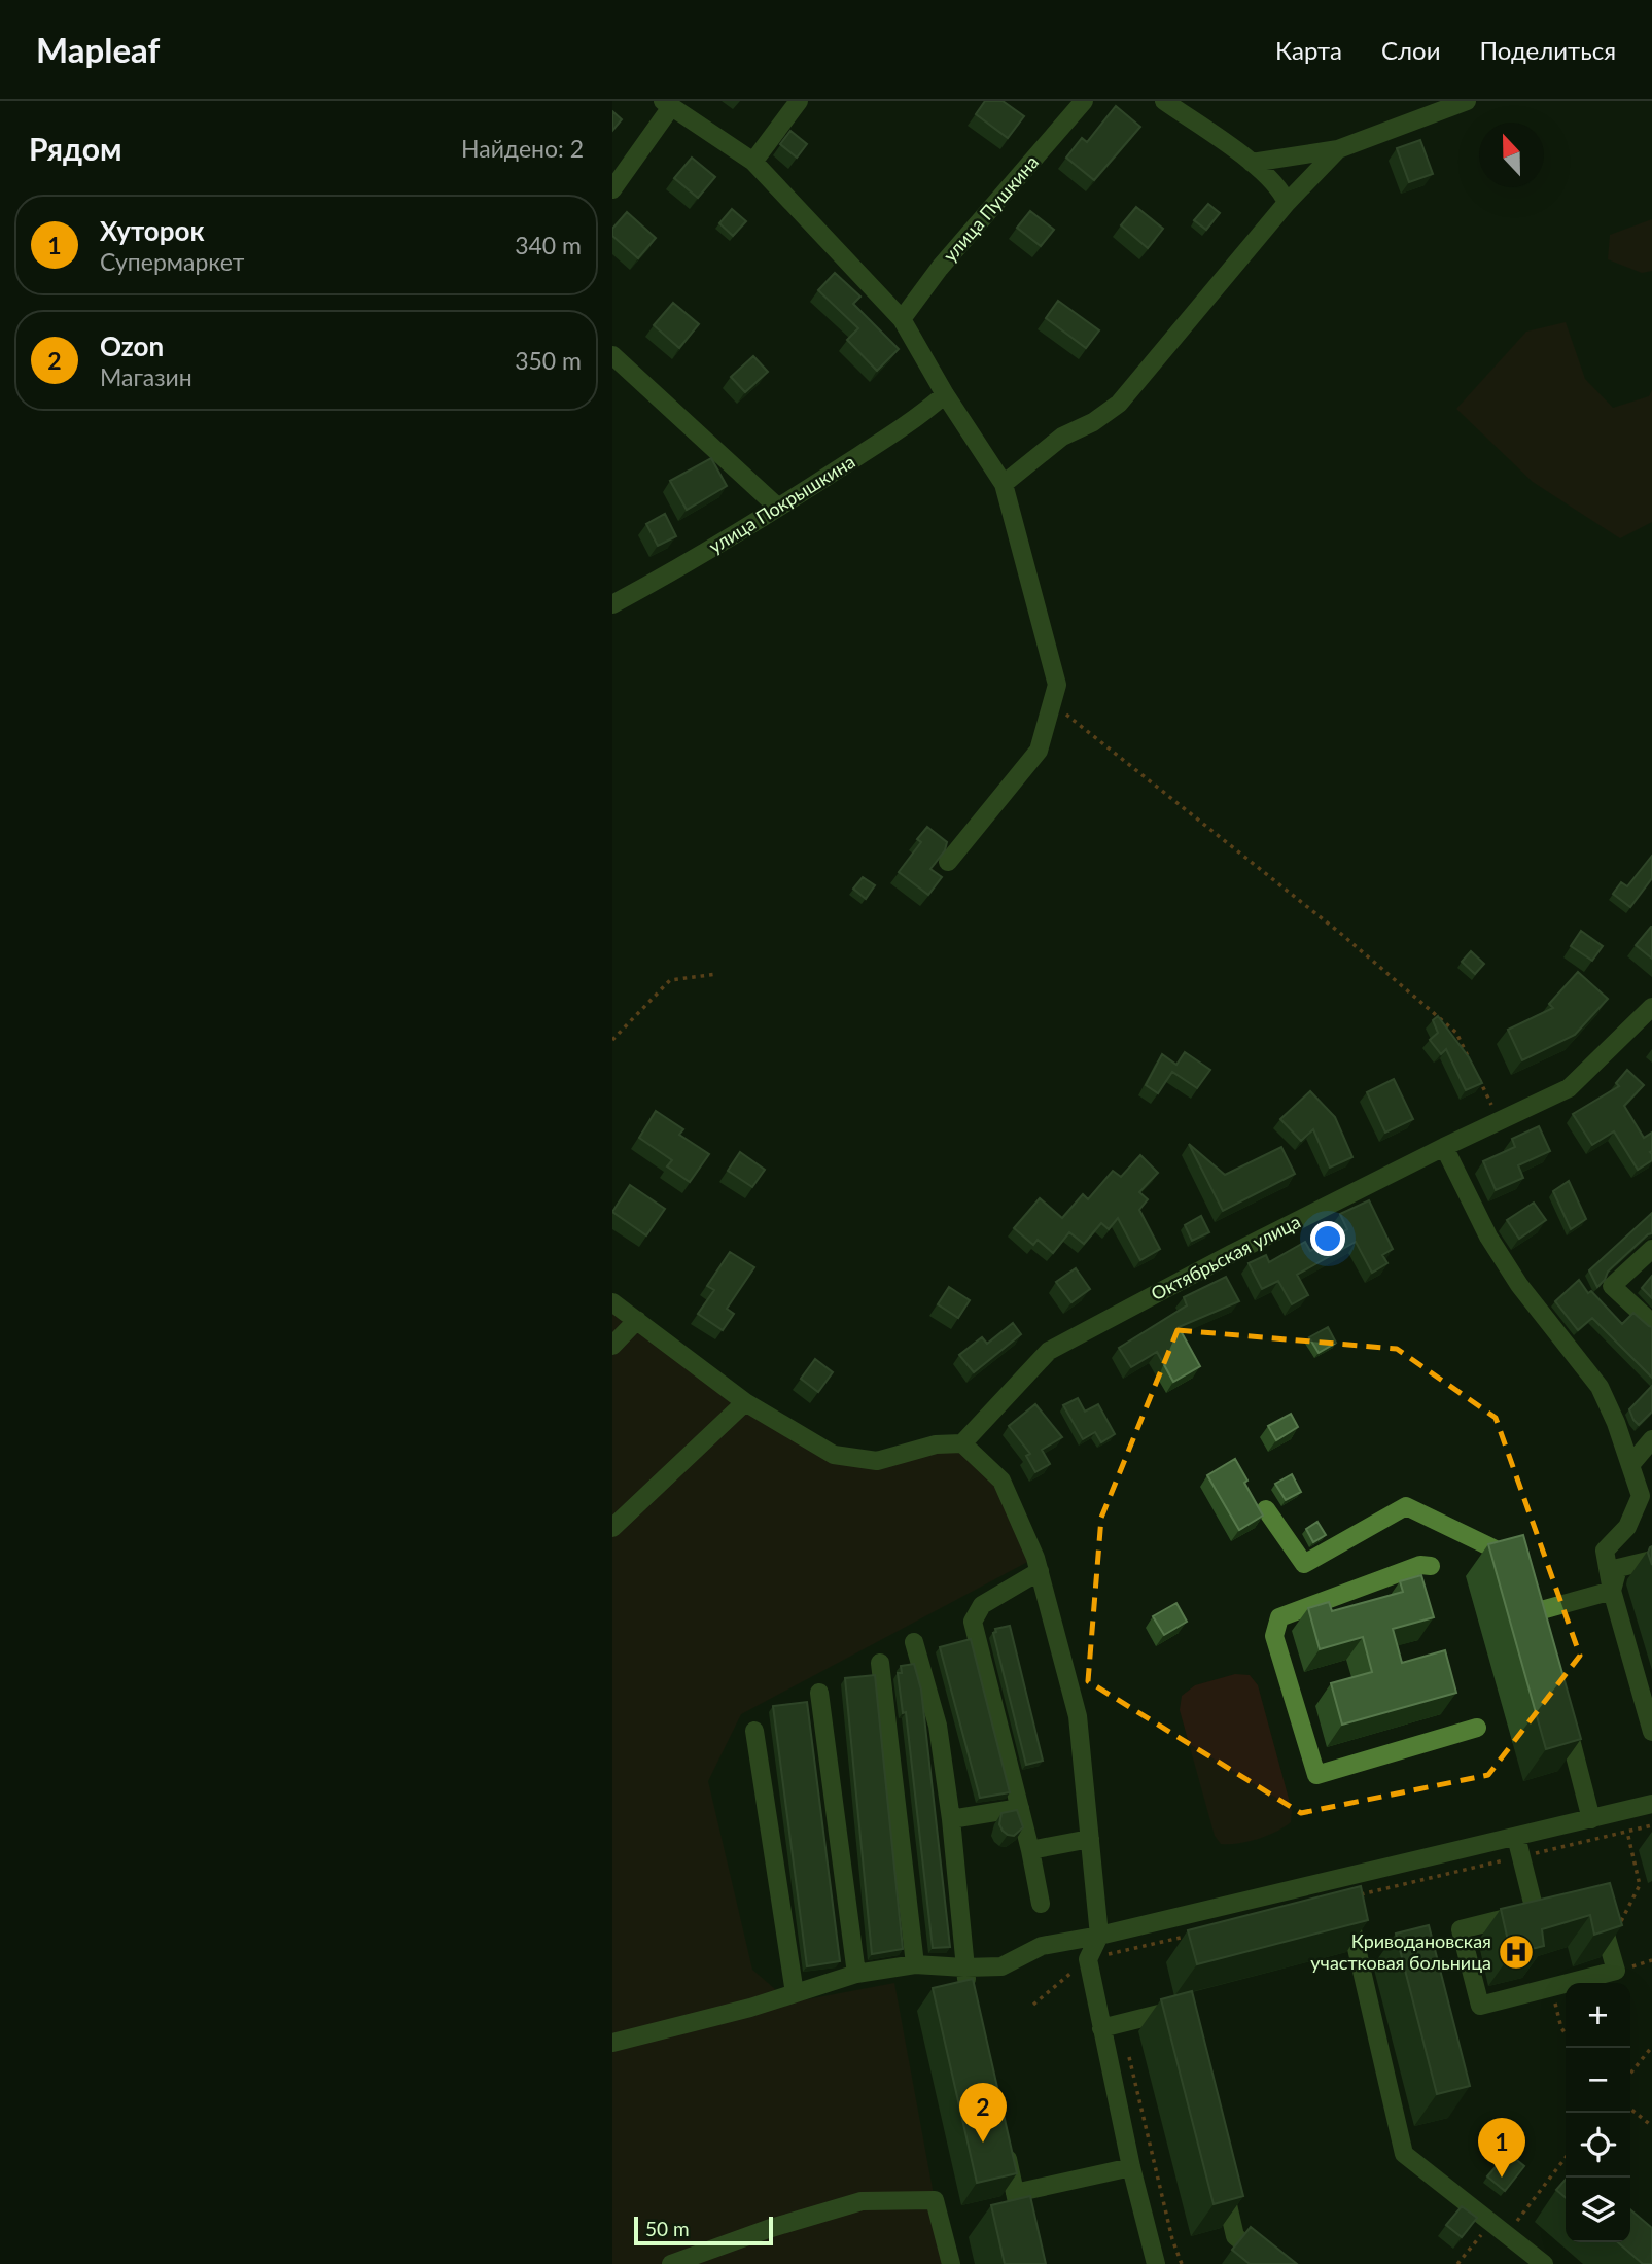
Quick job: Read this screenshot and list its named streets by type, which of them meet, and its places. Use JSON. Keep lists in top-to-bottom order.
{
  "streets": {
    "street": ["улица Пушкина", "улица Покрышкина", "Октябрьская улица"]
  },
  "places": {
    "hospital": ["Криводановская участковая больница"]
  },
  "scale_bar": "50 m",
  "north": "top",
  "page": {
    "header": "Mapleaf",
    "nav": ["Карта", "Слои", "Поделиться"],
    "heading": ["Рядом", "Найдено: 2"],
    "list": [
      {
        "mark": "1",
        "name": "Хуторок",
        "note": "Супермаркет",
        "value": "340 m"
      },
      {
        "mark": "2",
        "name": "Ozon",
        "note": "Магазин",
        "value": "350 m"
      }
    ],
    "map_buttons": ["+", "−"],
    "pins": ["2", "1"],
    "scale": "50 m"
  }
}
